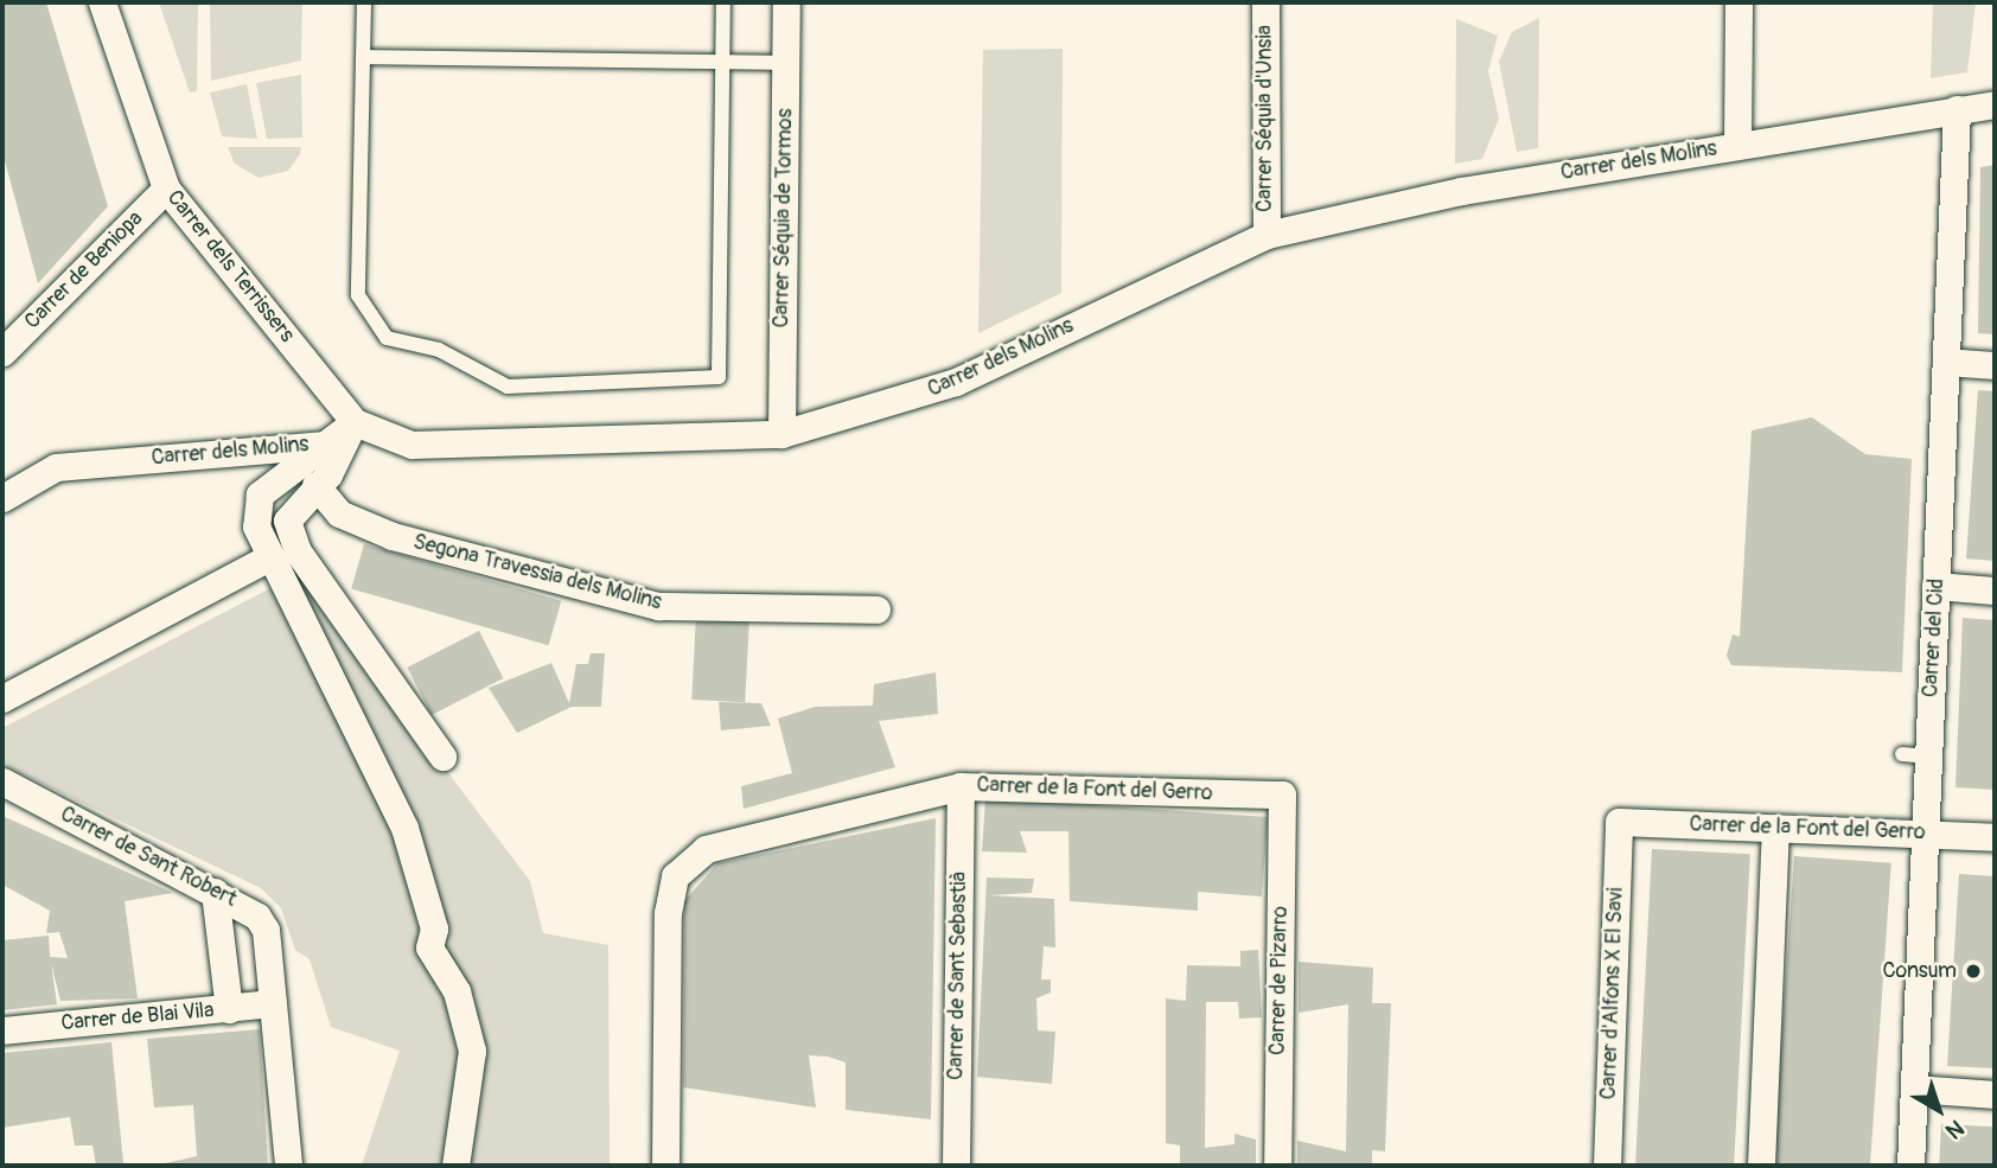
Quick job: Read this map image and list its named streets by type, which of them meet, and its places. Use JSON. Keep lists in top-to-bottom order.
{
  "streets": {
    "street": [
      "Carrer Séquia d'Unsia",
      "Carrer dels Molins",
      "Carrer Séquia de Tormos",
      "Carrer dels Terrissers",
      "Carrer de Beniopa",
      "Segona Travessia dels Molins",
      "Carrer del Cid",
      "Carrer de la Font del Gerro",
      "Carrer de Sant Robert",
      "Carrer de Sant Sebastià",
      "Carrer de Pizarro",
      "Carrer d'Alfons X El Savi",
      "Carrer de Blai Vila"
    ]
  },
  "crossings": [
    ["Carrer Séquia d'Unsia", "Carrer dels Molins"],
    ["Carrer dels Molins", "Carrer Séquia de Tormos"],
    ["Carrer dels Molins", "Carrer dels Terrissers"],
    ["Carrer dels Molins", "Carrer del Cid"],
    ["Carrer dels Terrissers", "Carrer de Beniopa"],
    ["Carrer del Cid", "Carrer de la Font del Gerro"],
    ["Carrer de la Font del Gerro", "Carrer de Sant Sebastià"],
    ["Carrer de la Font del Gerro", "Carrer de Pizarro"],
    ["Carrer de la Font del Gerro", "Carrer d'Alfons X El Savi"],
    ["Carrer de Sant Robert", "Carrer de Blai Vila"]
  ],
  "places": ["Consum"],
  "north": "bottom right"
}
